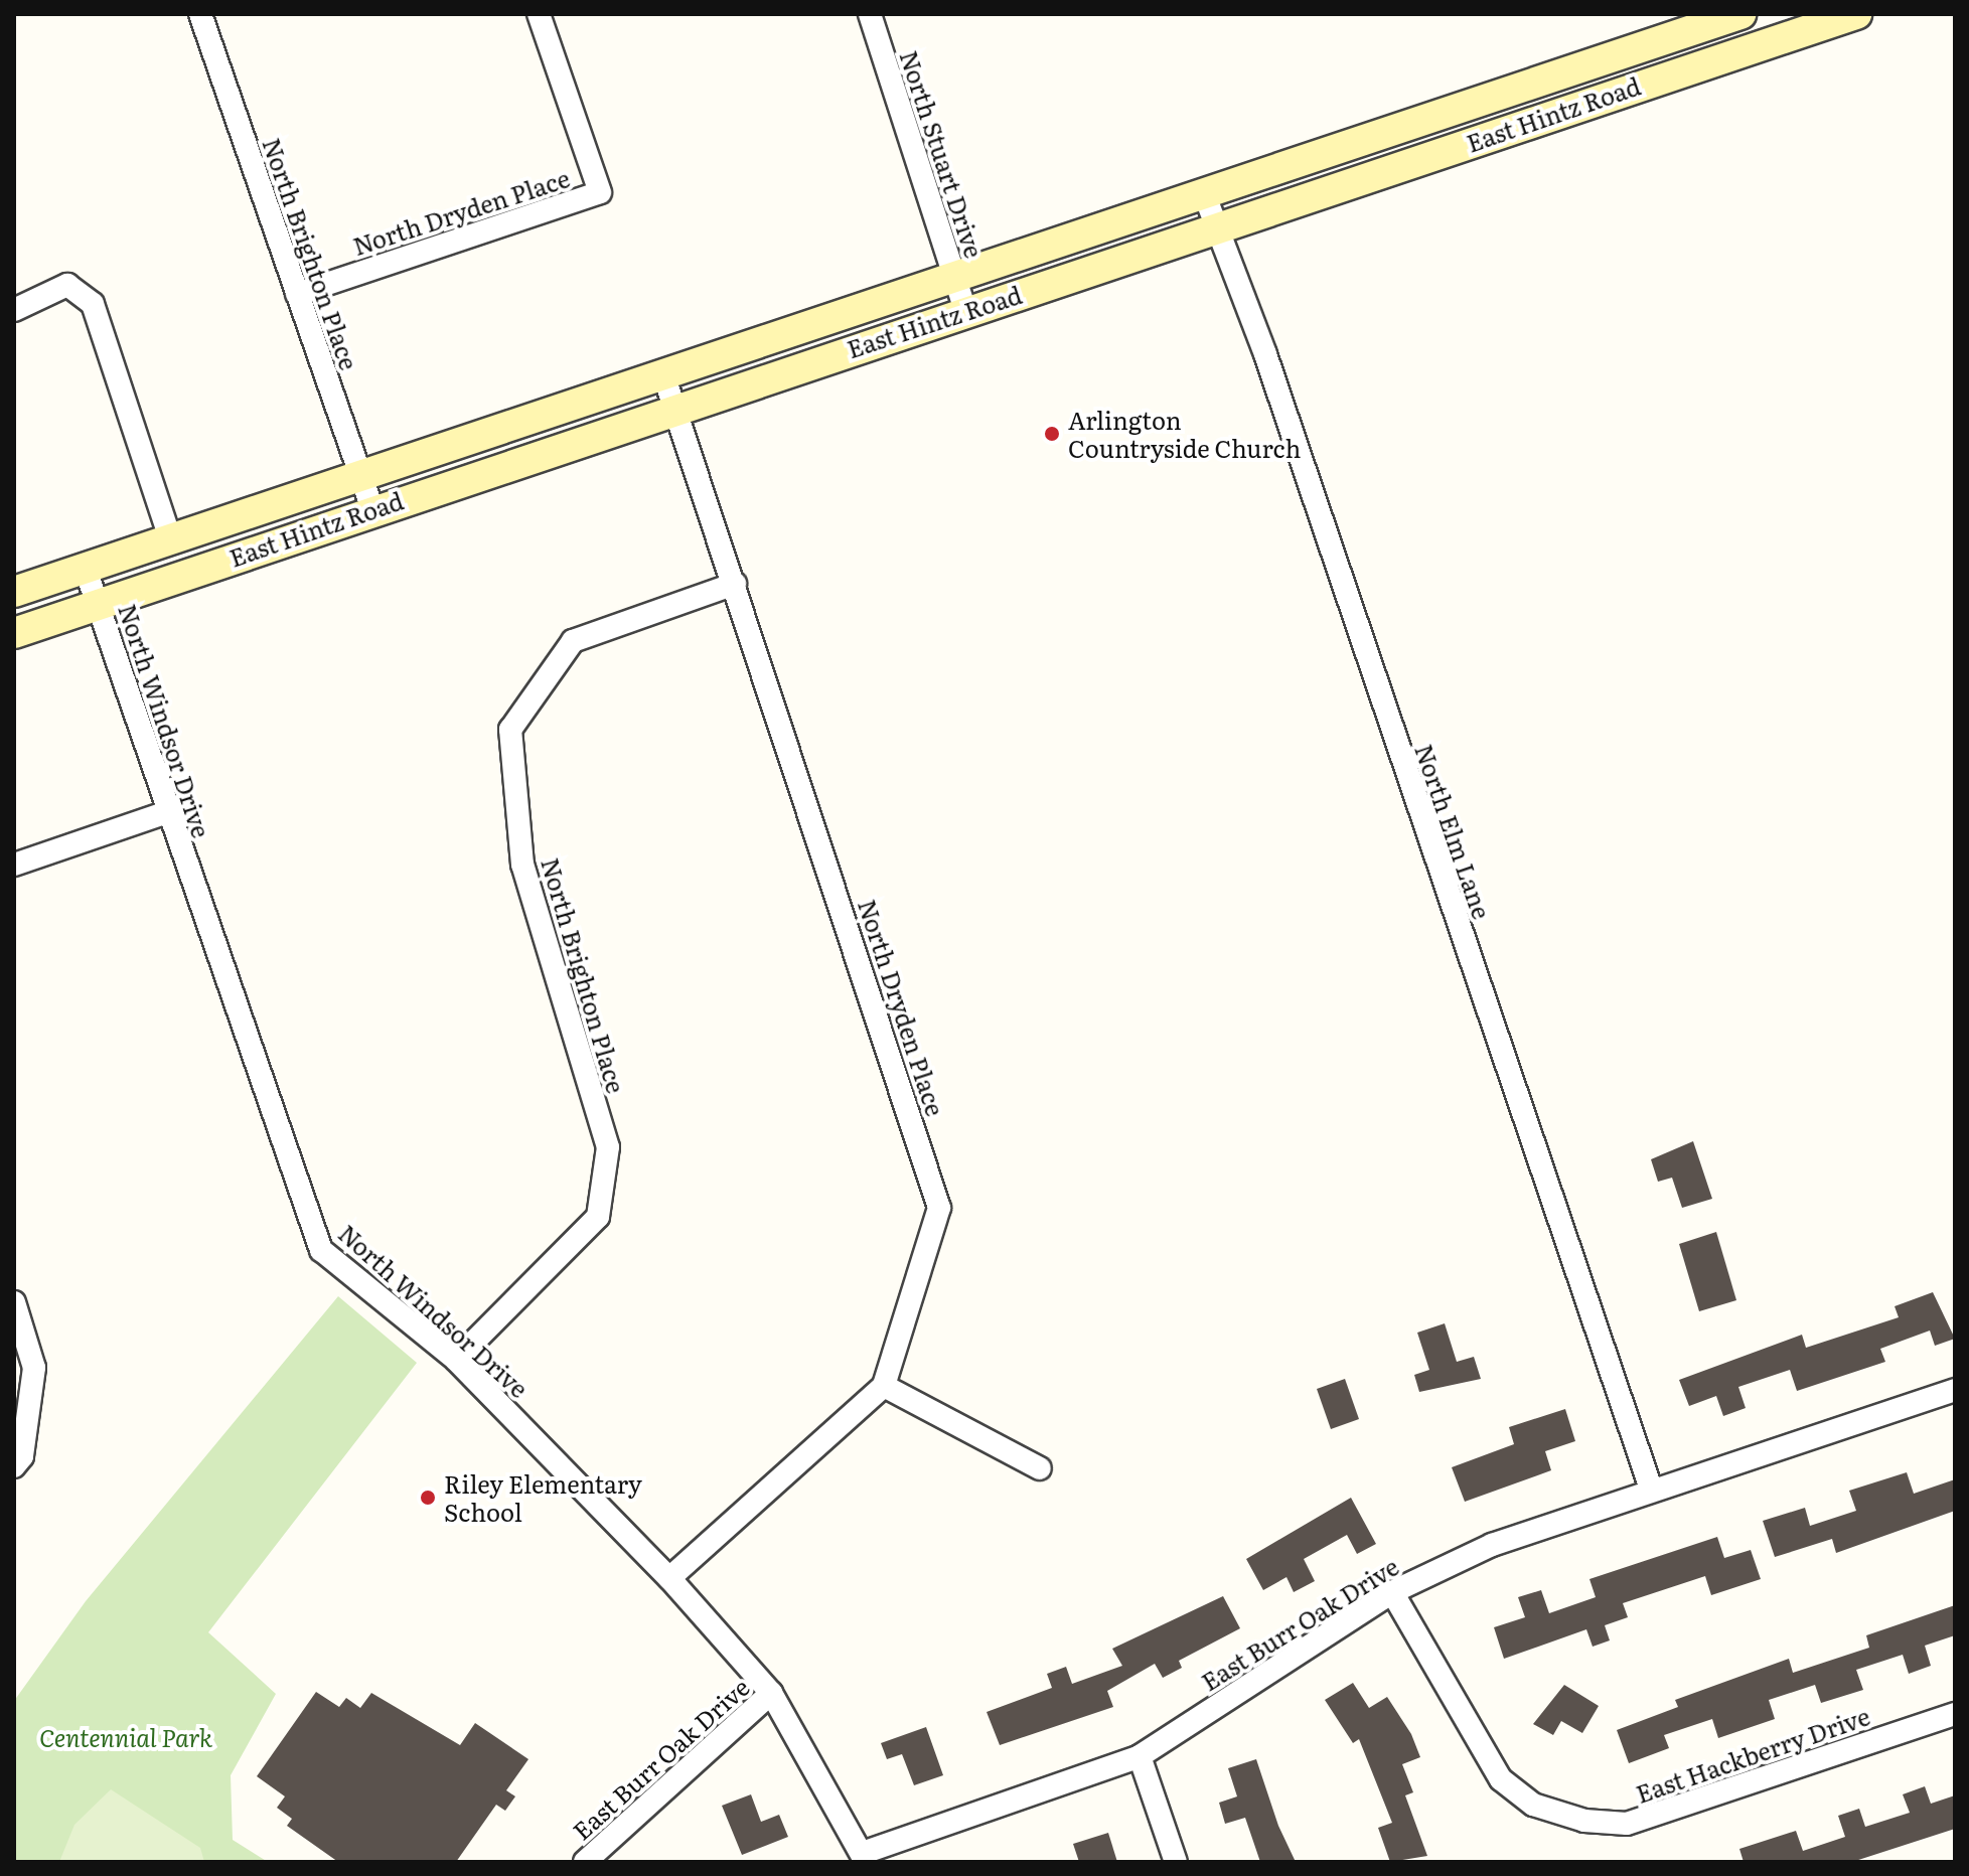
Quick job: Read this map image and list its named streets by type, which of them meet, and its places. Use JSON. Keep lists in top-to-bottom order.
{
  "streets": {
    "main road": ["East Hintz Road"],
    "street": [
      "North Stuart Drive",
      "North Dryden Place",
      "North Brighton Place",
      "North Windsor Drive",
      "North Elm Lane",
      "East Burr Oak Drive",
      "East Hackberry Drive"
    ]
  },
  "crossings": [
    ["East Hintz Road", "North Stuart Drive"],
    ["East Hintz Road", "North Dryden Place"],
    ["East Hintz Road", "North Brighton Place"],
    ["East Hintz Road", "North Windsor Drive"],
    ["East Hintz Road", "North Elm Lane"],
    ["North Dryden Place", "North Brighton Place"],
    ["North Brighton Place", "North Windsor Drive"],
    ["North Windsor Drive", "East Burr Oak Drive"],
    ["North Elm Lane", "East Burr Oak Drive"],
    ["East Burr Oak Drive", "East Hackberry Drive"]
  ],
  "parks": ["Centennial Park"],
  "places": ["Arlington Countryside Church", "Riley Elementary School"]
}
